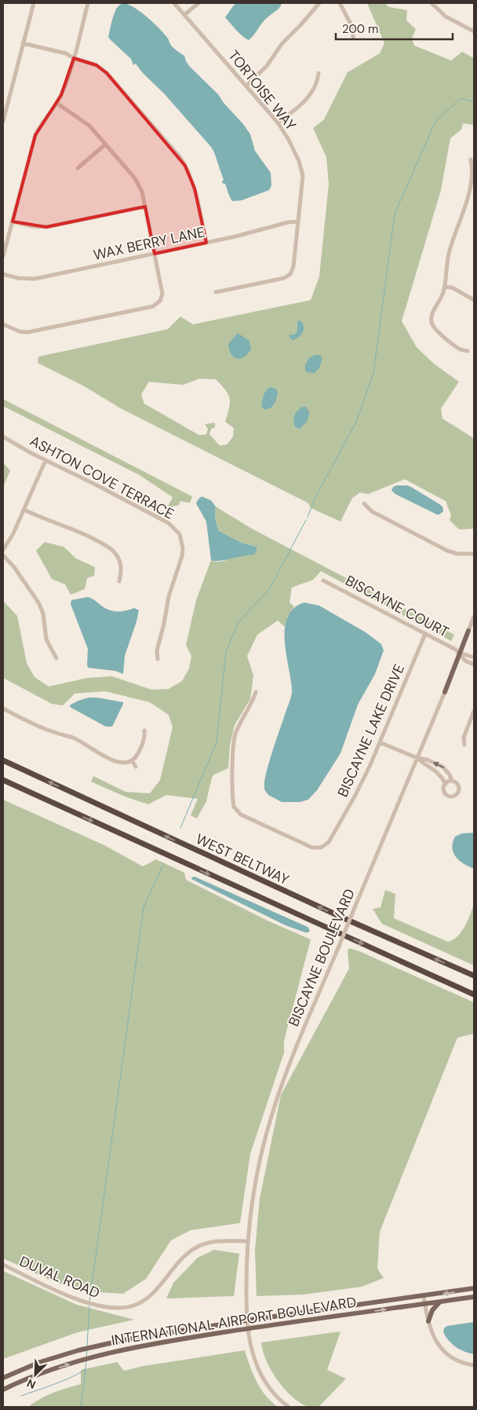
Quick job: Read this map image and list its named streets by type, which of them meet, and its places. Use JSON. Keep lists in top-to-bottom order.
{
  "streets": {
    "highway": ["WEST BELTWAY"],
    "main road": ["BISCAYNE BOULEVARD", "INTERNATIONAL AIRPORT BOULEVARD"],
    "street": [
      "TORTOISE WAY",
      "WAX BERRY LANE",
      "ASHTON COVE TERRACE",
      "BISCAYNE COURT",
      "BISCAYNE LAKE DRIVE",
      "DUVAL ROAD"
    ]
  },
  "crossings": [
    ["TORTOISE WAY", "WAX BERRY LANE"],
    ["BISCAYNE COURT", "BISCAYNE LAKE DRIVE"],
    ["BISCAYNE COURT", "BISCAYNE BOULEVARD"],
    ["BISCAYNE BOULEVARD", "DUVAL ROAD"],
    ["BISCAYNE BOULEVARD", "INTERNATIONAL AIRPORT BOULEVARD"]
  ],
  "scale_bar": "200 m",
  "north": "bottom left"
}
